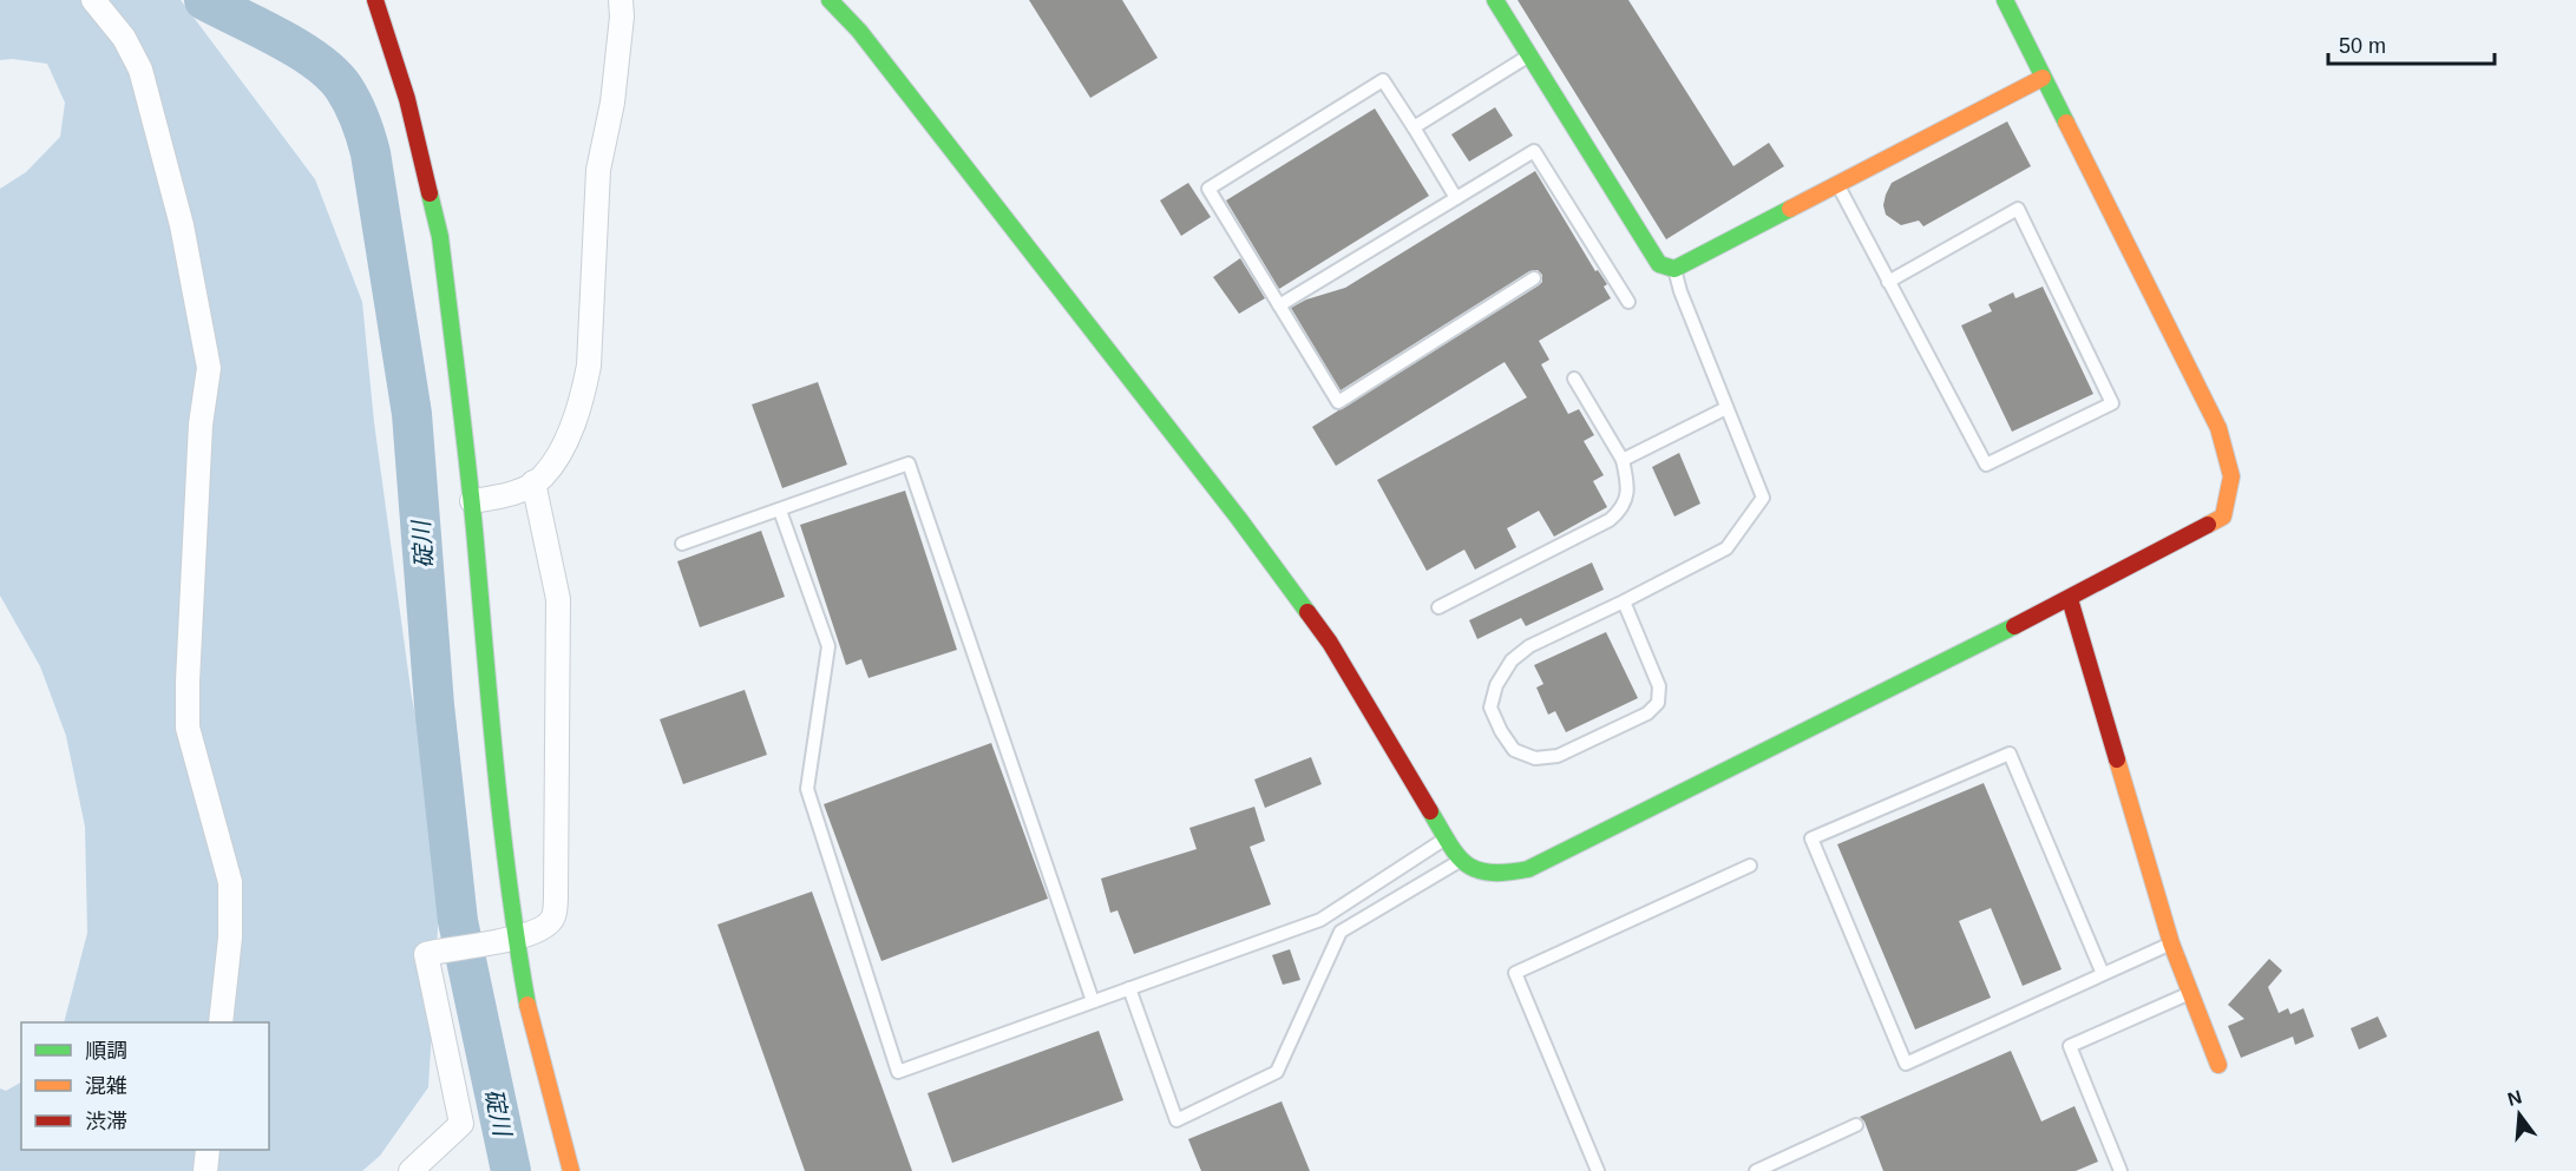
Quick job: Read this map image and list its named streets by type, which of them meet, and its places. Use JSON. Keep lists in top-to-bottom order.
{
  "water": ["碇川"],
  "legend": ["順調", "混雑", "渋滞"],
  "scale_bar": "50 m",
  "north": "top"
}
